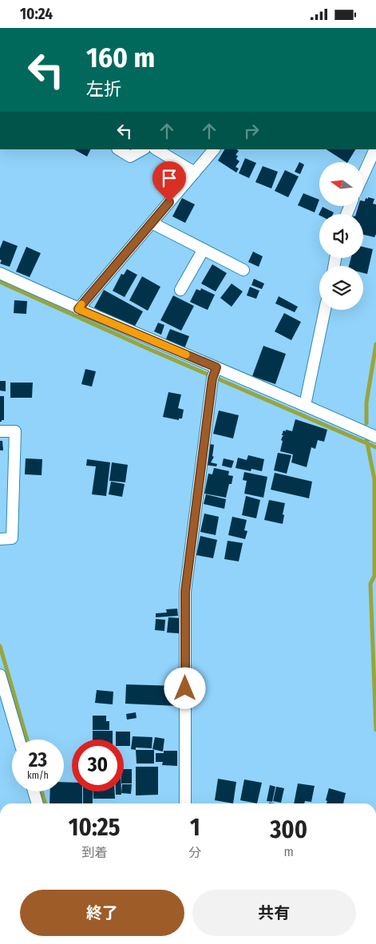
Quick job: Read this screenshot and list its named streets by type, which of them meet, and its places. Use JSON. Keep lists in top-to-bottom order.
{
  "north": "left",
  "page": {
    "status": "10:24",
    "turn": ["160 m", "左折"],
    "speed": "23 km/h",
    "limit": "30",
    "eta": [
      "10:25",
      "到着",
      "1",
      "分",
      "300",
      "m"
    ],
    "buttons": ["終了", "共有"]
  }
}
